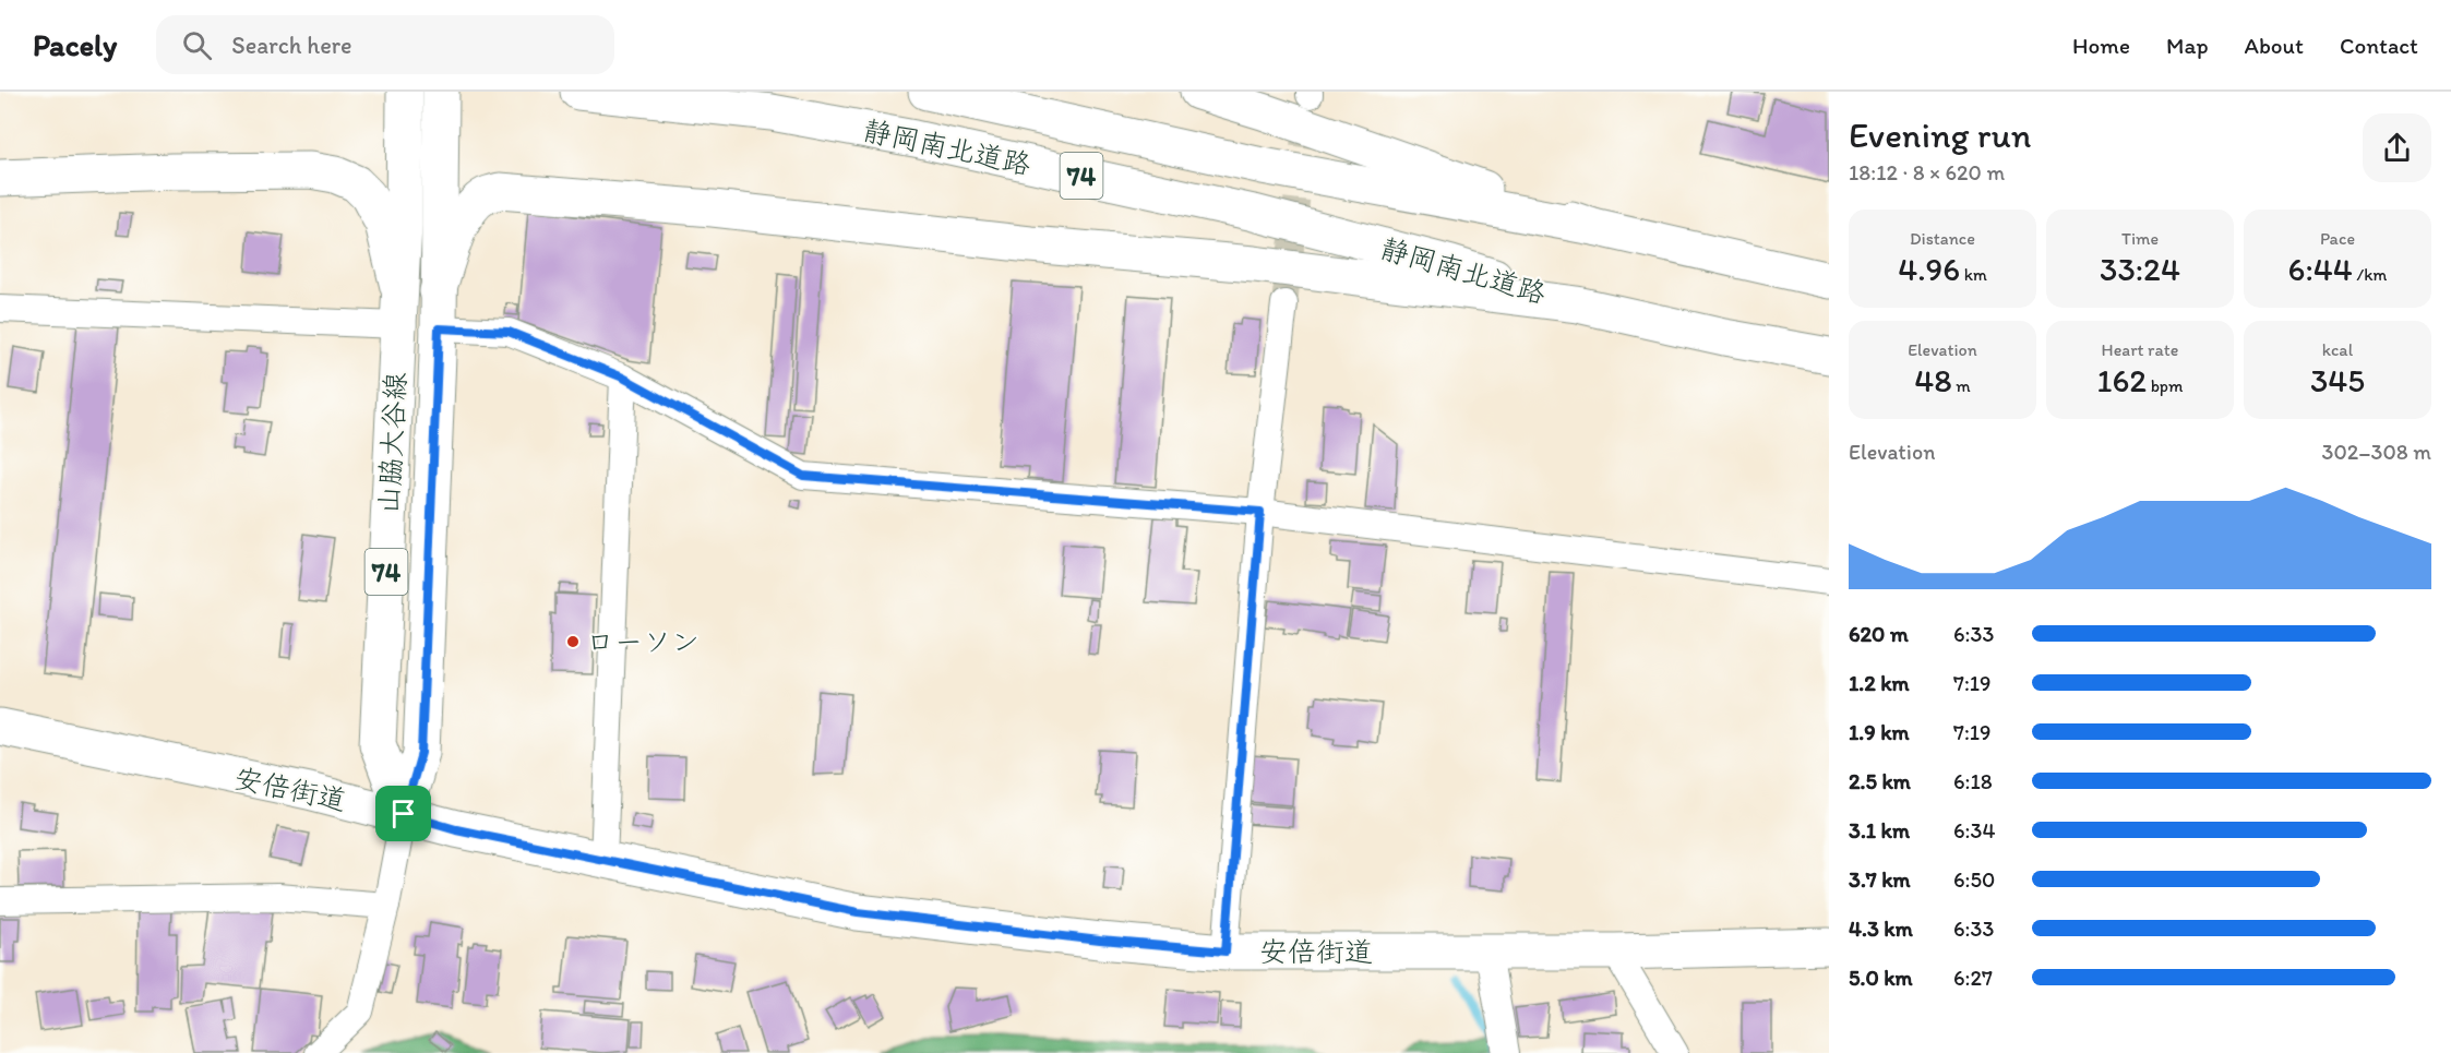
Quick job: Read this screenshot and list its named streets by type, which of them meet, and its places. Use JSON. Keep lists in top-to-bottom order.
{
  "streets": {
    "main road": [
      "静岡南北道路",
      "74",
      "山脇大谷線",
      "安倍街道"
    ]
  },
  "crossings": [
    ["山脇大谷線", "安倍街道"]
  ],
  "places": ["ローソン"],
  "page": {
    "header": "Pacely",
    "search": "Search here",
    "nav": [
      "Home",
      "Map",
      "About",
      "Contact"
    ],
    "heading": ["Evening run", "18:12 · 8 × 620 m"],
    "stats": [
      ["Distance", "4.96 km"],
      ["Time", "33:24"],
      ["Pace", "6:44 /km"],
      ["Elevation", "48 m"],
      ["Heart rate", "162 bpm"],
      ["kcal", "345"]
    ],
    "chart": ["Elevation", "302–308 m"],
    "list": [
      {
        "name": "620 m",
        "note": "6:33"
      },
      {
        "name": "1.2 km",
        "note": "7:19"
      },
      {
        "name": "1.9 km",
        "note": "7:19"
      },
      {
        "name": "2.5 km",
        "note": "6:18"
      },
      {
        "name": "3.1 km",
        "note": "6:34"
      },
      {
        "name": "3.7 km",
        "note": "6:50"
      },
      {
        "name": "4.3 km",
        "note": "6:33"
      },
      {
        "name": "5.0 km",
        "note": "6:27"
      }
    ]
  }
}
